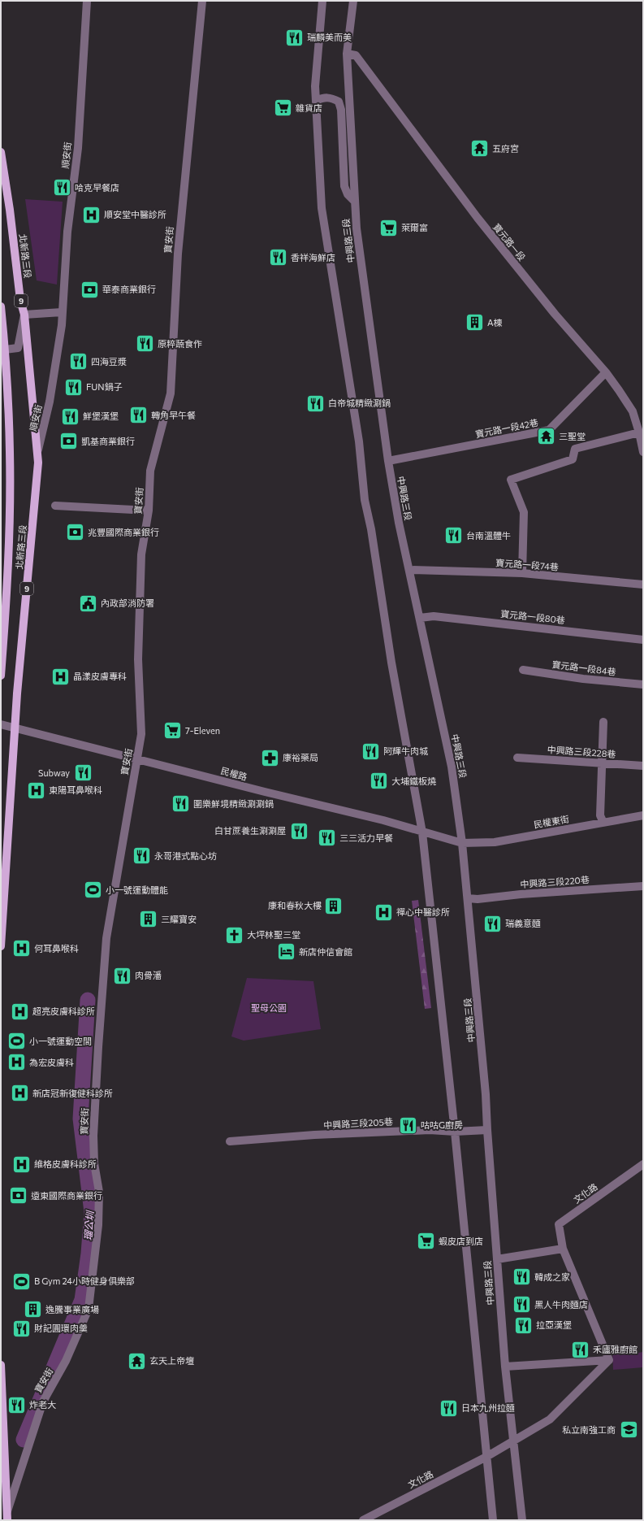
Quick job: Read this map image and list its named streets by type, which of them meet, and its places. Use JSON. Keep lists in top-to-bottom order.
{
  "streets": {
    "main road": ["北新路三段", "9"],
    "street": [
      "順安街",
      "寶安街",
      "中興路三段",
      "寶元路一段",
      "寶元路一段42巷",
      "寶元路一段74巷",
      "寶元路一段80巷",
      "寶元路一段84巷",
      "中興路三段228巷",
      "民權路",
      "民權東街",
      "中興路三段220巷",
      "中興路三段205巷",
      "文化路"
    ]
  },
  "crossings": [
    ["順安街", "北新路三段"],
    ["寶安街", "民權路"],
    ["中興路三段", "寶元路一段"],
    ["中興路三段", "寶元路一段42巷"],
    ["中興路三段", "寶元路一段74巷"],
    ["中興路三段", "寶元路一段80巷"],
    ["中興路三段", "民權路"],
    ["中興路三段", "民權東街"],
    ["中興路三段", "中興路三段220巷"],
    ["中興路三段", "中興路三段205巷"],
    ["中興路三段", "文化路"],
    ["寶元路一段", "寶元路一段42巷"],
    ["北新路三段", "民權路"],
    ["民權路", "民權東街"]
  ],
  "water": ["瑠公圳"],
  "parks": ["聖母公園"],
  "places": {
    "restaurant": [
      "瑞麟美而美",
      "哈克早餐店",
      "香祥海鮮店",
      "原粹蔬食作",
      "四海豆漿",
      "FUN鍋子",
      "白帝城精緻涮鍋",
      "轉角早午餐",
      "鮮堡漢堡",
      "台南溫體牛",
      "阿輝牛肉城",
      "Subway",
      "大埔鐵板燒",
      "圍樂鮮境精緻涮涮鍋",
      "白甘蔗養生涮涮屋",
      "三三活力早餐",
      "永哥港式點心坊",
      "瑞義意麵",
      "肉骨潘",
      "咕咕G廚房",
      "韓成之家",
      "黑人牛肉麵店",
      "拉亞漢堡",
      "財記圓環肉羹",
      "禾廬雅廚館",
      "炸老大",
      "日本九州拉麵"
    ],
    "supermarket": [
      "雜貨店",
      "萊爾富",
      "7-Eleven",
      "蝦皮店到店"
    ],
    "temple": ["五府宮", "三聖堂", "玄天上帝壇"],
    "hospital": [
      "順安堂中醫診所",
      "晶漾皮膚專科",
      "東陽耳鼻喉科",
      "禪心中醫診所",
      "何耳鼻喉科",
      "超亮皮膚科診所",
      "為宏皮膚科",
      "新店冠新復健科診所",
      "維格皮膚科診所"
    ],
    "bank": [
      "華泰商業銀行",
      "凱基商業銀行",
      "兆豐國際商業銀行",
      "遠東國際商業銀行"
    ],
    "building": [
      "A棟",
      "康和春秋大樓",
      "三耀寶安",
      "逸騰事業廣場"
    ],
    "public building": ["內政部消防署"],
    "pharmacy": ["康裕藥局"],
    "sports": ["小一號運動體能", "小一號運動空間", "B Gym 24小時健身俱樂部"],
    "church": ["大坪林聖三堂"],
    "hotel": ["新店仲信會館"],
    "school or university": ["私立南強工商"]
  }
}
